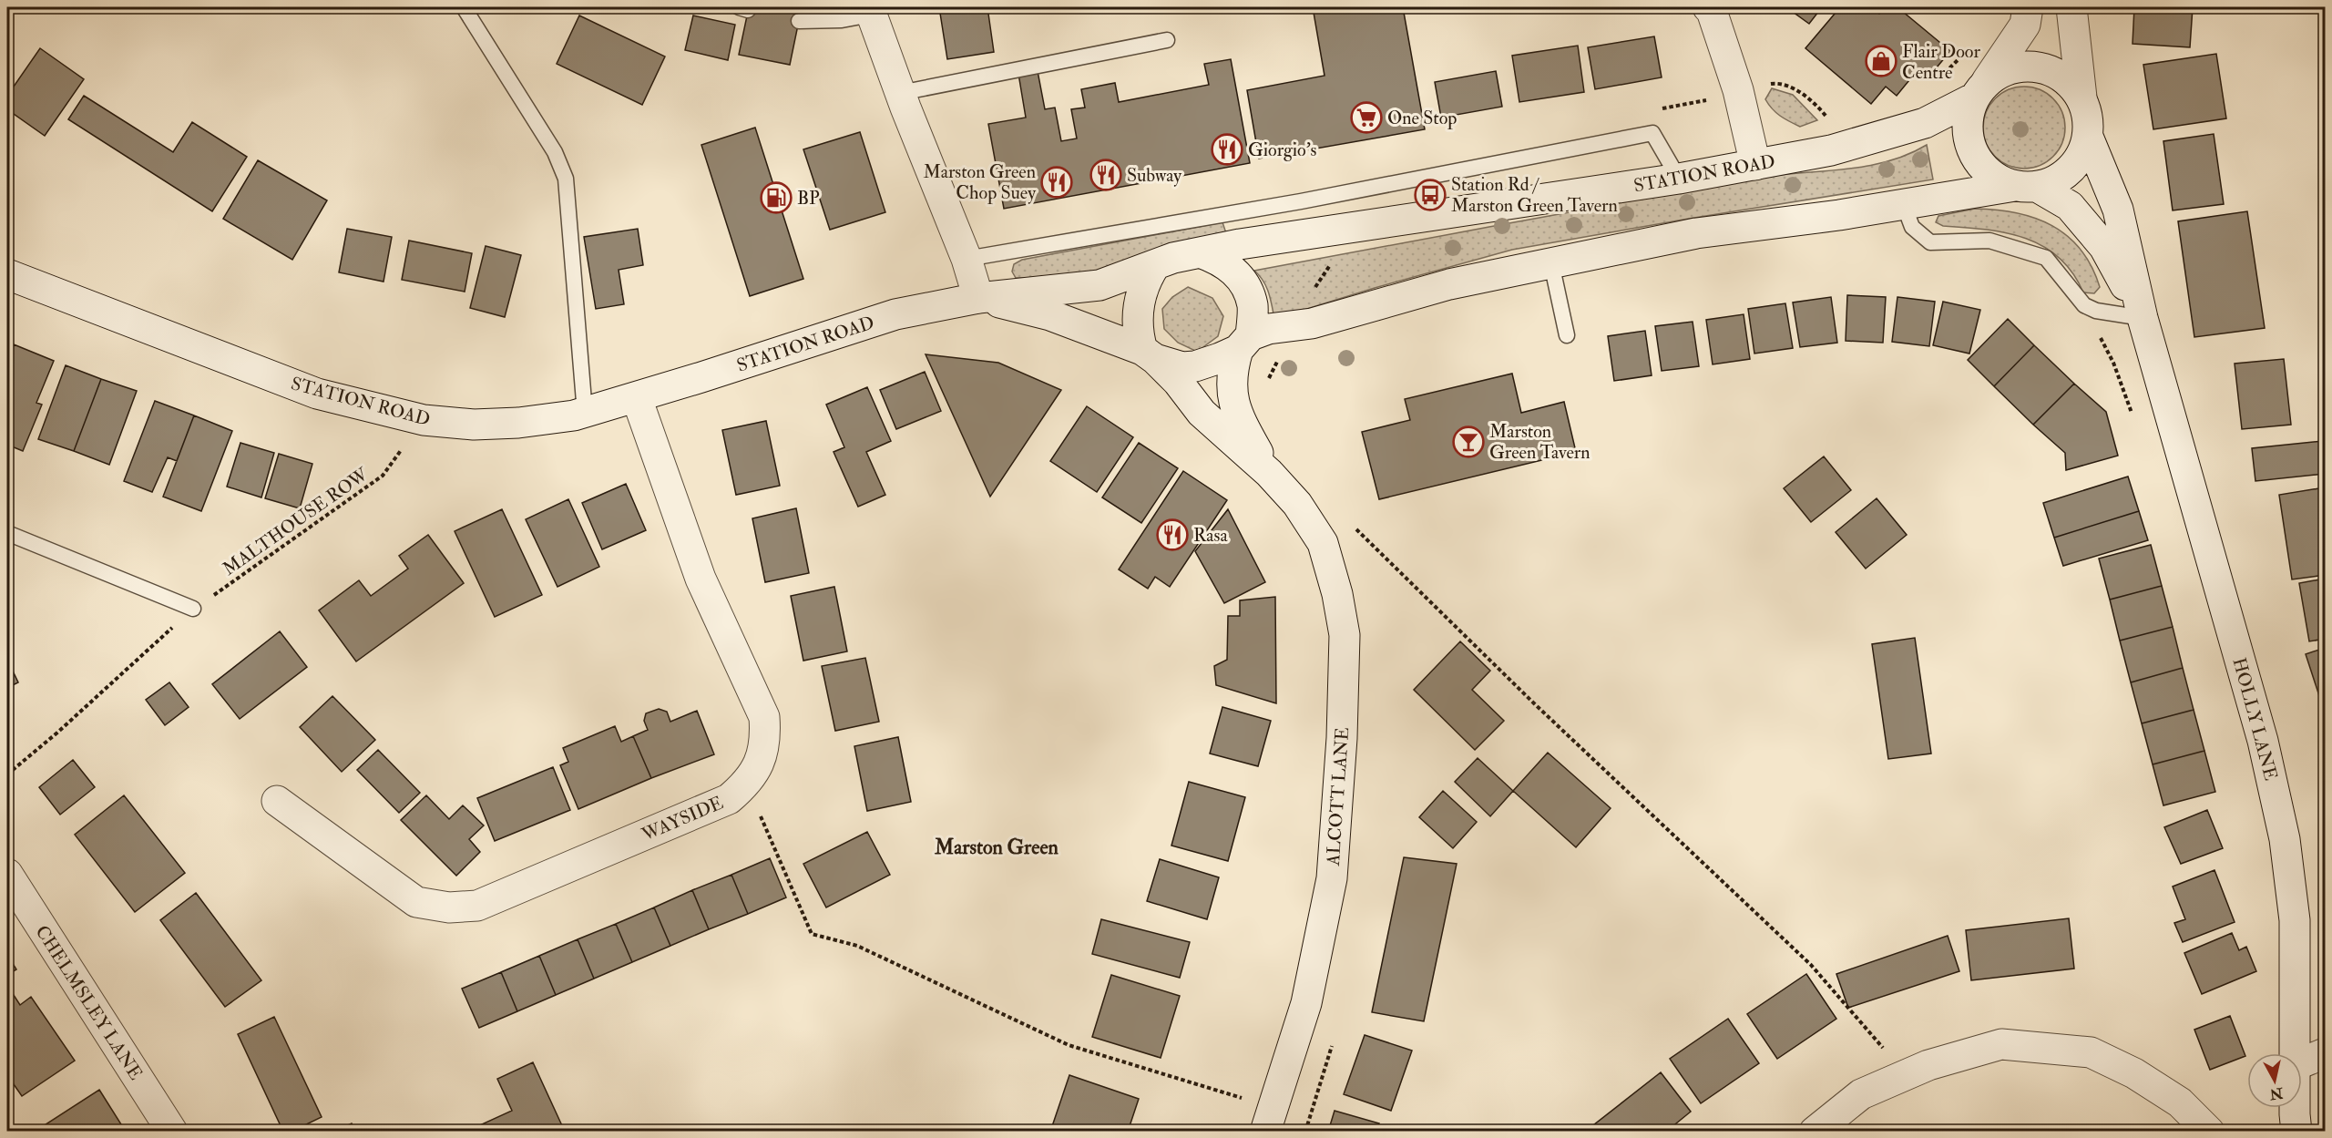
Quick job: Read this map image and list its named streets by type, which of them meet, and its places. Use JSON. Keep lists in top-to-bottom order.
{
  "streets": {
    "street": [
      "STATION ROAD",
      "HOLLY LANE",
      "ALCOTT LANE",
      "WAYSIDE",
      "CHELMSLEY LANE"
    ],
    "path": ["MALTHOUSE ROW"]
  },
  "crossings": [
    ["STATION ROAD", "MALTHOUSE ROW"],
    ["STATION ROAD", "HOLLY LANE"],
    ["STATION ROAD", "WAYSIDE"]
  ],
  "districts": ["Marston Green"],
  "places": {
    "shop": ["Flair Door Centre"],
    "supermarket": ["One Stop"],
    "restaurant": [
      "Giorgio's",
      "Subway",
      "Marston Green Chop Suey",
      "Rasa"
    ],
    "bus stop": ["Station Rd / Marston Green Tavern"],
    "fuel station": ["BP"],
    "bar": ["Marston Green Tavern"]
  },
  "north": "bottom"
}
